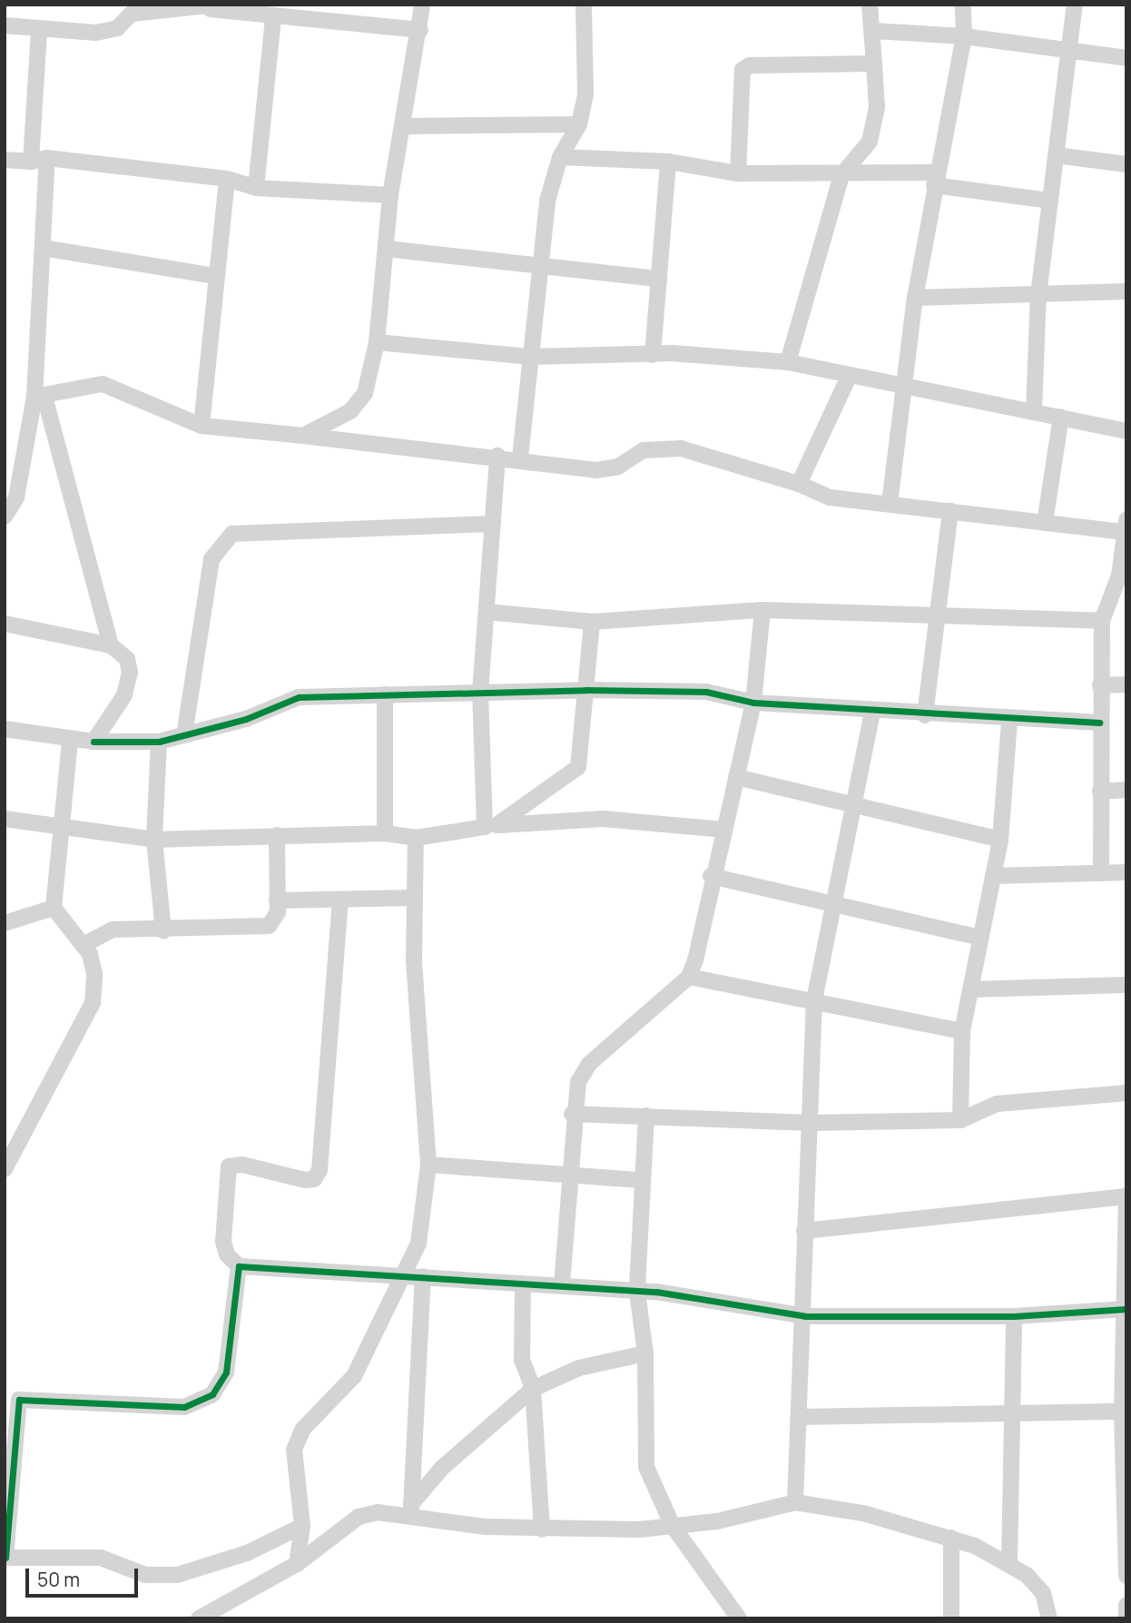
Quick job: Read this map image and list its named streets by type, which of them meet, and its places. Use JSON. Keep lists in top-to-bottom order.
{
  "scale_bar": "50 m"
}
